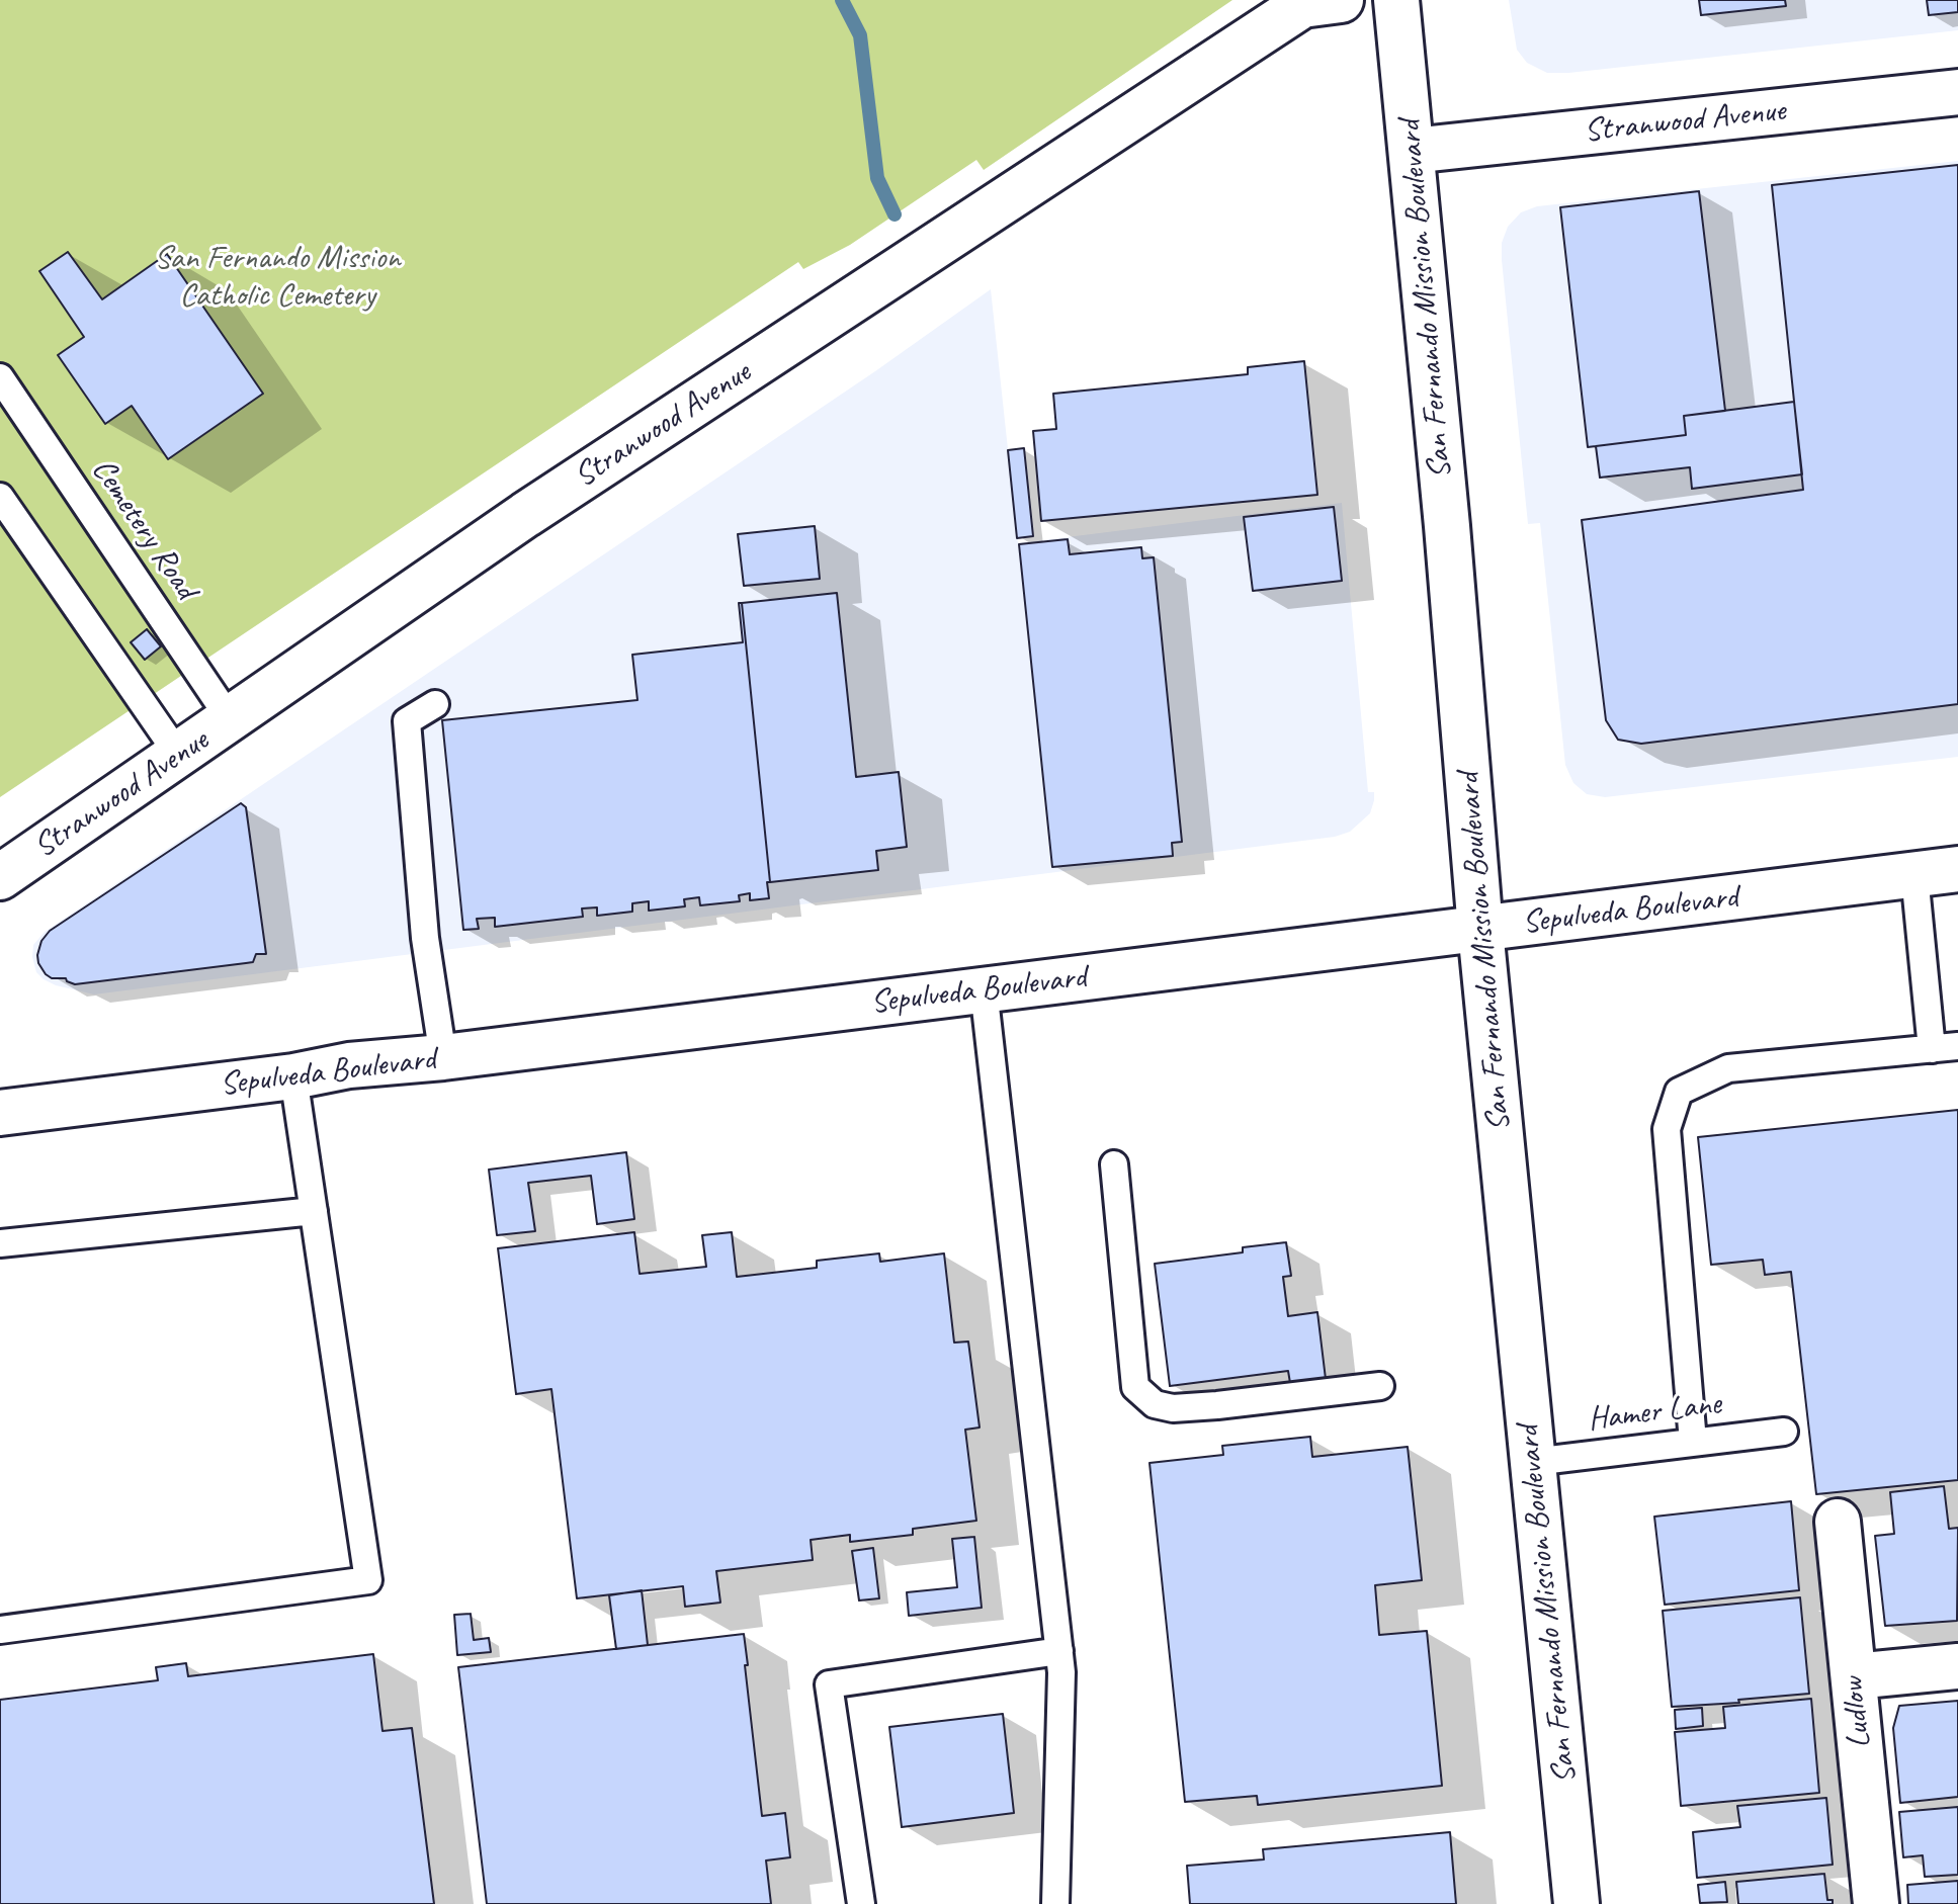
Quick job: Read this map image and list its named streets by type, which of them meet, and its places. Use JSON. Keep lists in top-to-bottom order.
{
  "streets": {
    "main road": [
      "Stranwood Avenue",
      "San Fernando Mission Boulevard",
      "Sepulveda Boulevard",
      "Ludlow"
    ],
    "lane": ["Cemetery Road", "Hamer Lane"]
  },
  "crossings": [
    ["Stranwood Avenue", "San Fernando Mission Boulevard"],
    ["Stranwood Avenue", "Cemetery Road"],
    ["San Fernando Mission Boulevard", "Sepulveda Boulevard"],
    ["San Fernando Mission Boulevard", "Hamer Lane"]
  ],
  "parks": ["San Fernando Mission Catholic Cemetery"]
}
